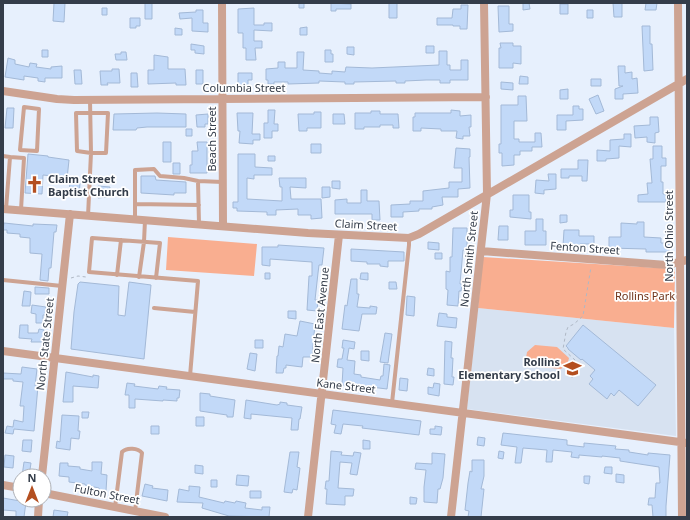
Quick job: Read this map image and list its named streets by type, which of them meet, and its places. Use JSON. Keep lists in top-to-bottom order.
{
  "streets": {
    "street": [
      "Columbia Street",
      "Beach Street",
      "Claim Street",
      "North Ohio Street",
      "Fenton Street",
      "North Smith Street",
      "North East Avenue",
      "North State Street",
      "Kane Street",
      "Fulton Street"
    ]
  },
  "crossings": [
    ["Columbia Street", "Beach Street"],
    ["Columbia Street", "North Smith Street"],
    ["Beach Street", "Claim Street"],
    ["Claim Street", "North Ohio Street"],
    ["Claim Street", "North Smith Street"],
    ["Claim Street", "North East Avenue"],
    ["Claim Street", "North State Street"],
    ["North Ohio Street", "Fenton Street"],
    ["North Ohio Street", "Kane Street"],
    ["Fenton Street", "North Smith Street"],
    ["North Smith Street", "Kane Street"],
    ["North East Avenue", "Kane Street"],
    ["North State Street", "Kane Street"]
  ],
  "parks": ["Rollins Park"],
  "places": {
    "church": ["Claim Street Baptist Church"],
    "school or university": ["Rollins Elementary School"]
  },
  "north": "top"
}
